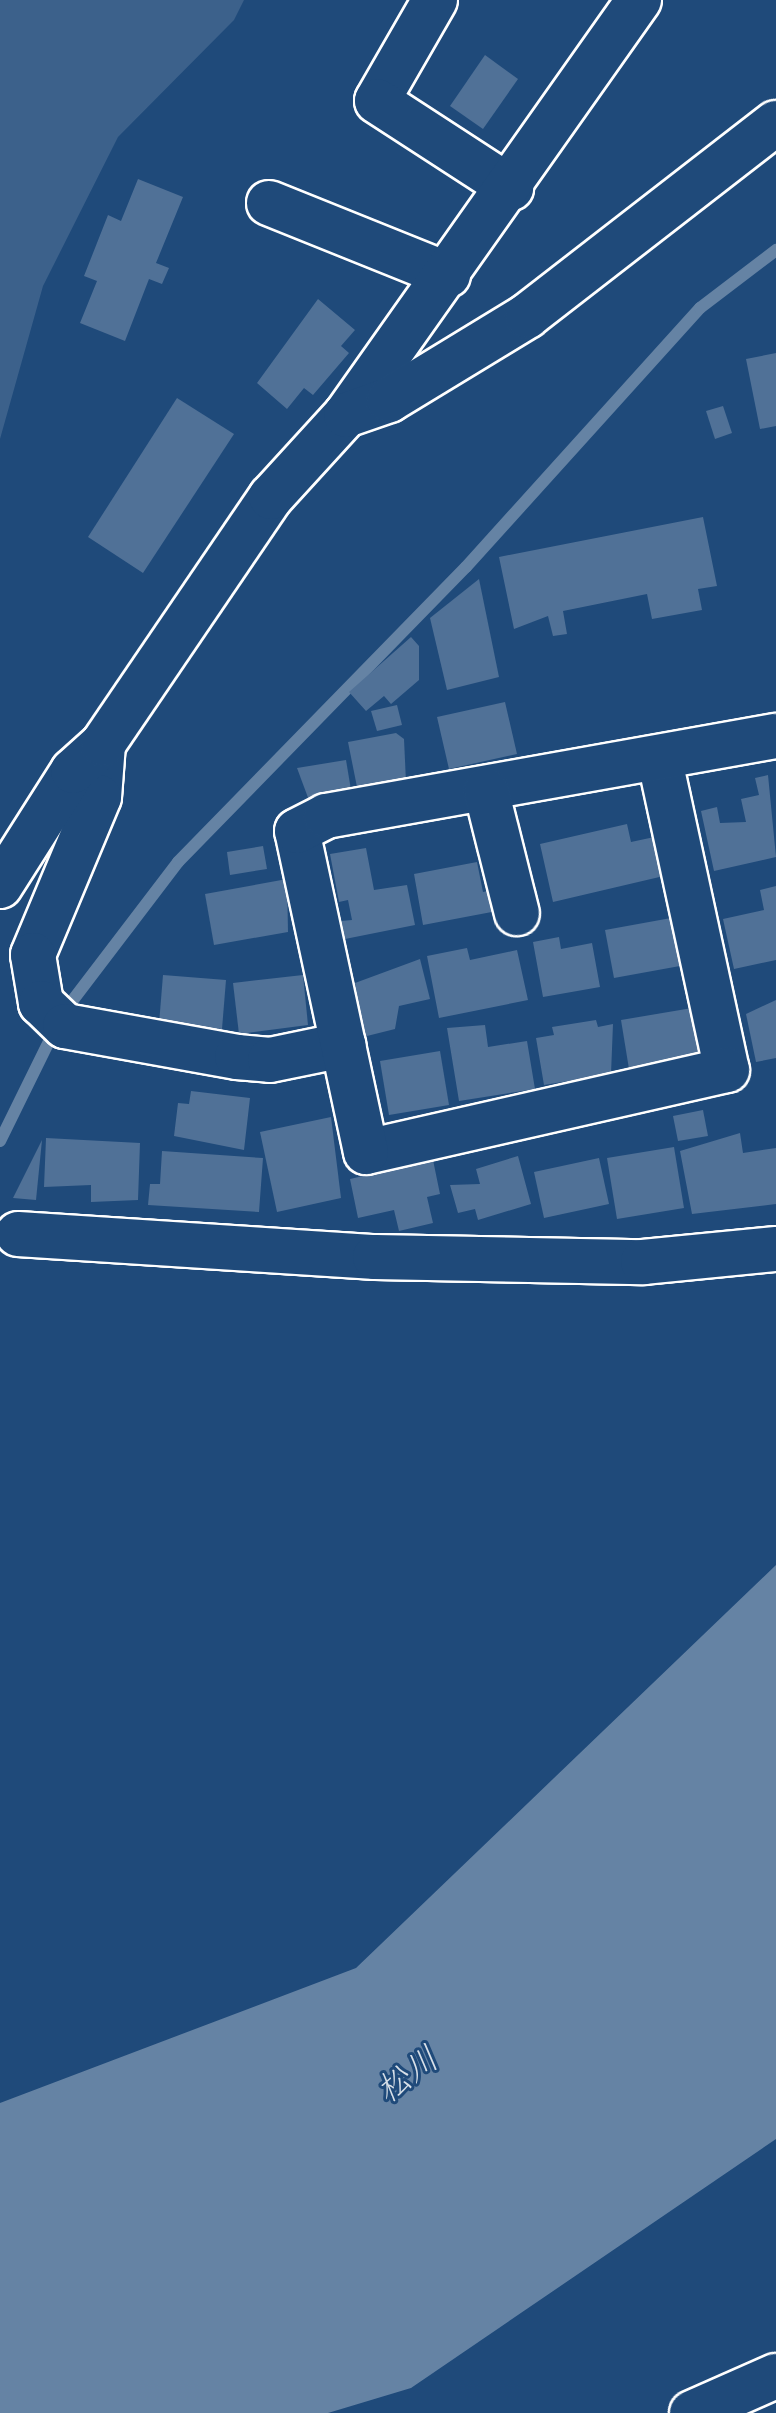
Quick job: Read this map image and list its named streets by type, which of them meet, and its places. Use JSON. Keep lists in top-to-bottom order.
{
  "water": ["松川"]
}
